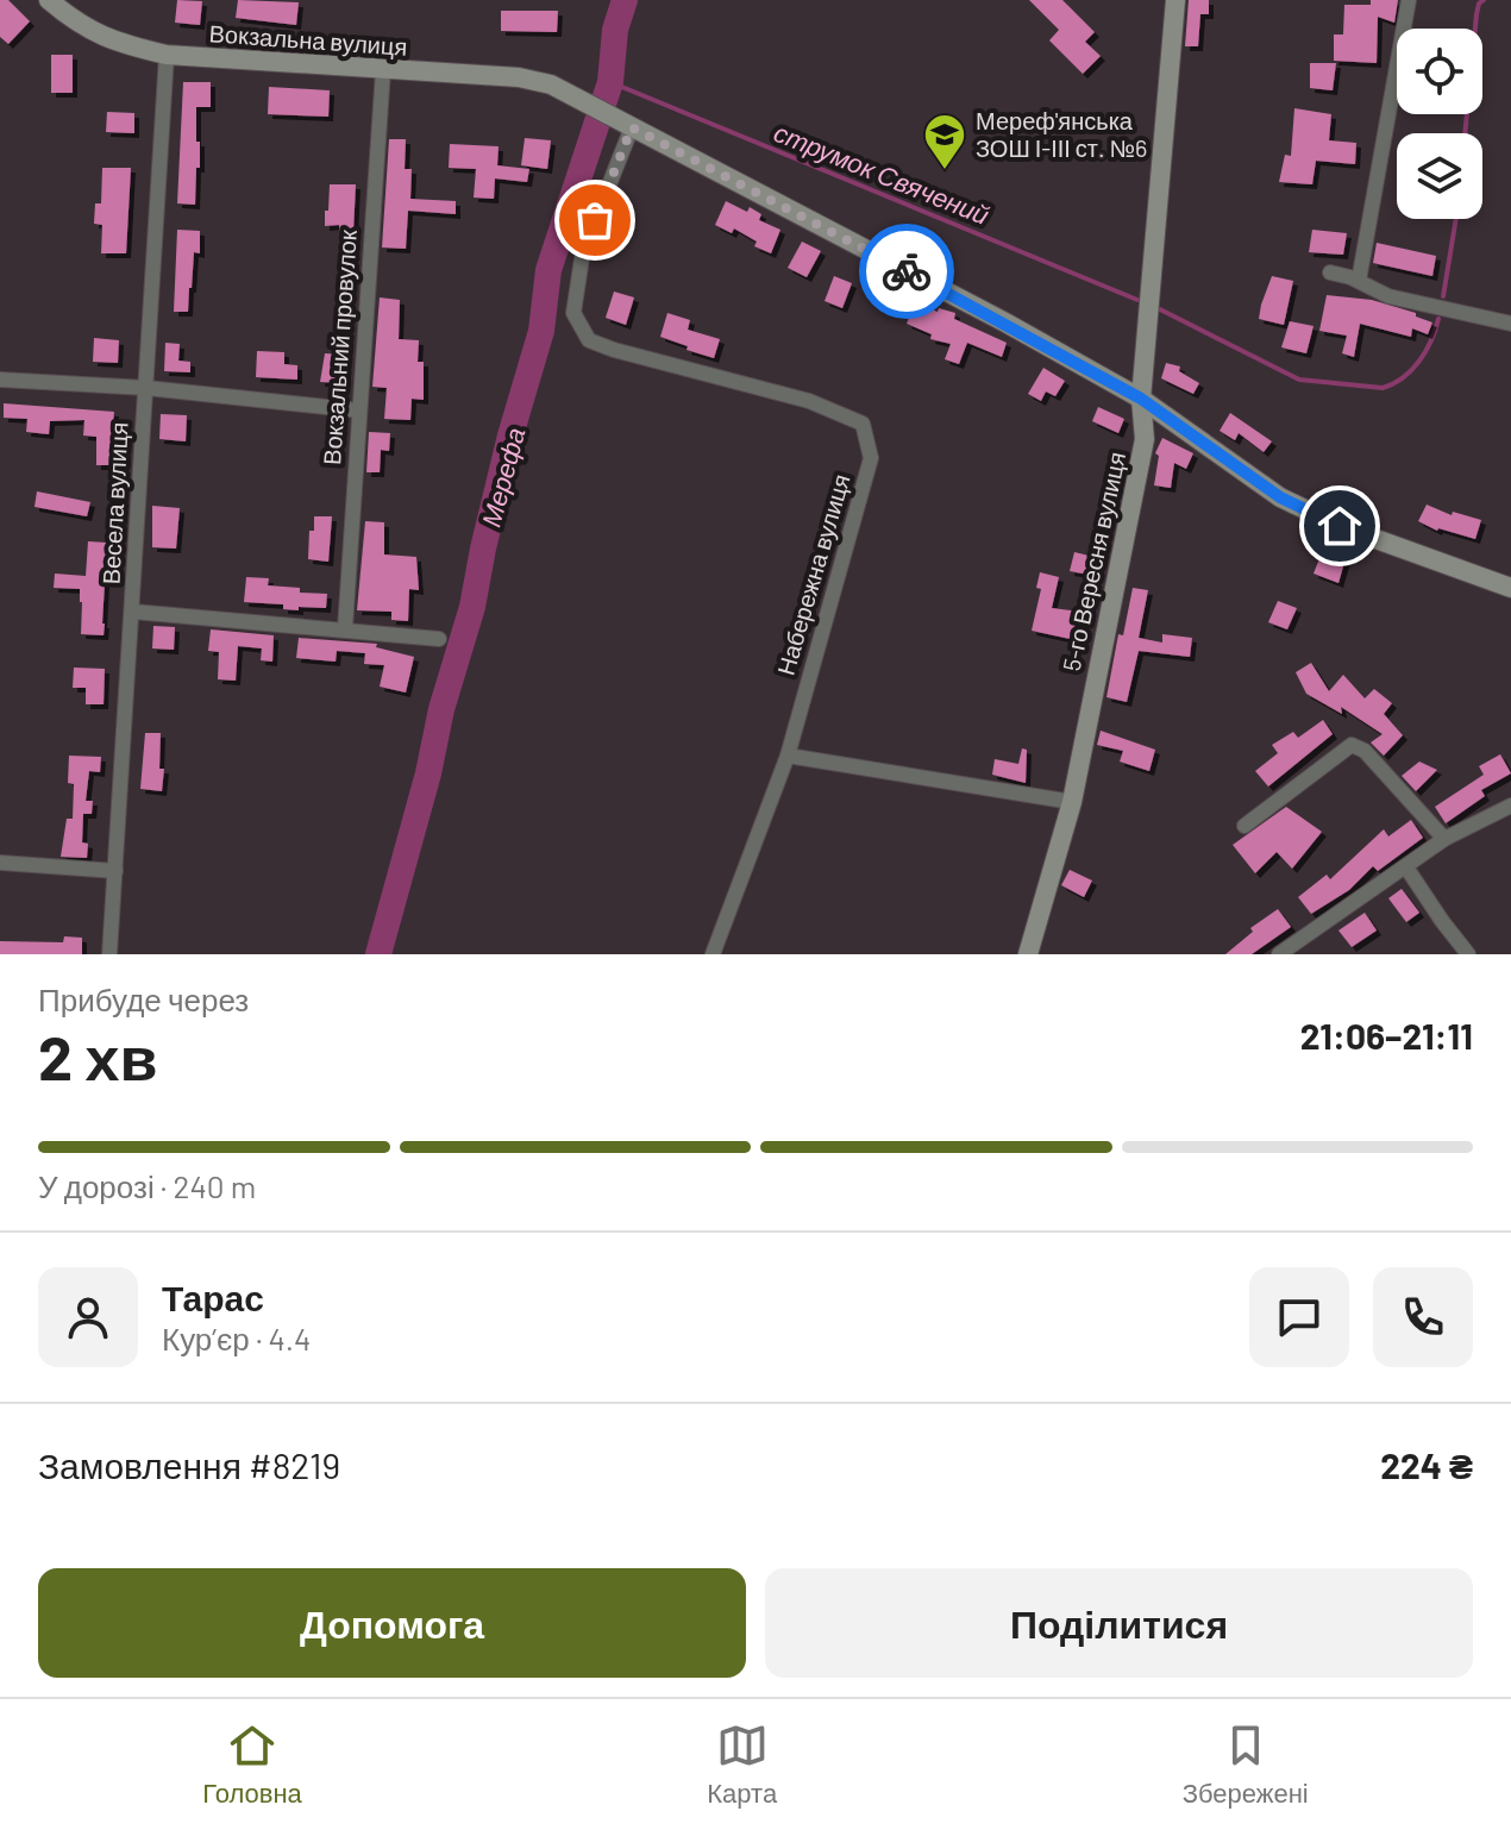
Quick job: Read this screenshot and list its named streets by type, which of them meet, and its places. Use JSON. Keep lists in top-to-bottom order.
{
  "streets": {
    "street": [
      "Вокзальна вулиця",
      "Вокзальний провулок",
      "Весела вулиця",
      "5-го Вересня вулиця",
      "Набережна вулиця"
    ]
  },
  "crossings": [
    ["Вокзальна вулиця", "Вокзальний провулок"],
    ["Вокзальна вулиця", "Весела вулиця"],
    ["Вокзальна вулиця", "Набережна вулиця"]
  ],
  "water": ["струмок Свячений", "Мерефа"],
  "places": {
    "school or university": ["Мереф'янська ЗОШ І-ІІІ ст. №6"]
  },
  "page": {
    "heading": ["2 хв", "Прибуде через", "21:06–21:11"],
    "panel": [
      "Тарас",
      "Кур’єр · 4.4",
      "Замовлення #8219",
      "224 ₴"
    ],
    "bar": "У дорозі · 240 m",
    "buttons": ["Допомога", "Поділитися"],
    "tabs": ["Головна", "Карта", "Збережені"]
  }
}
